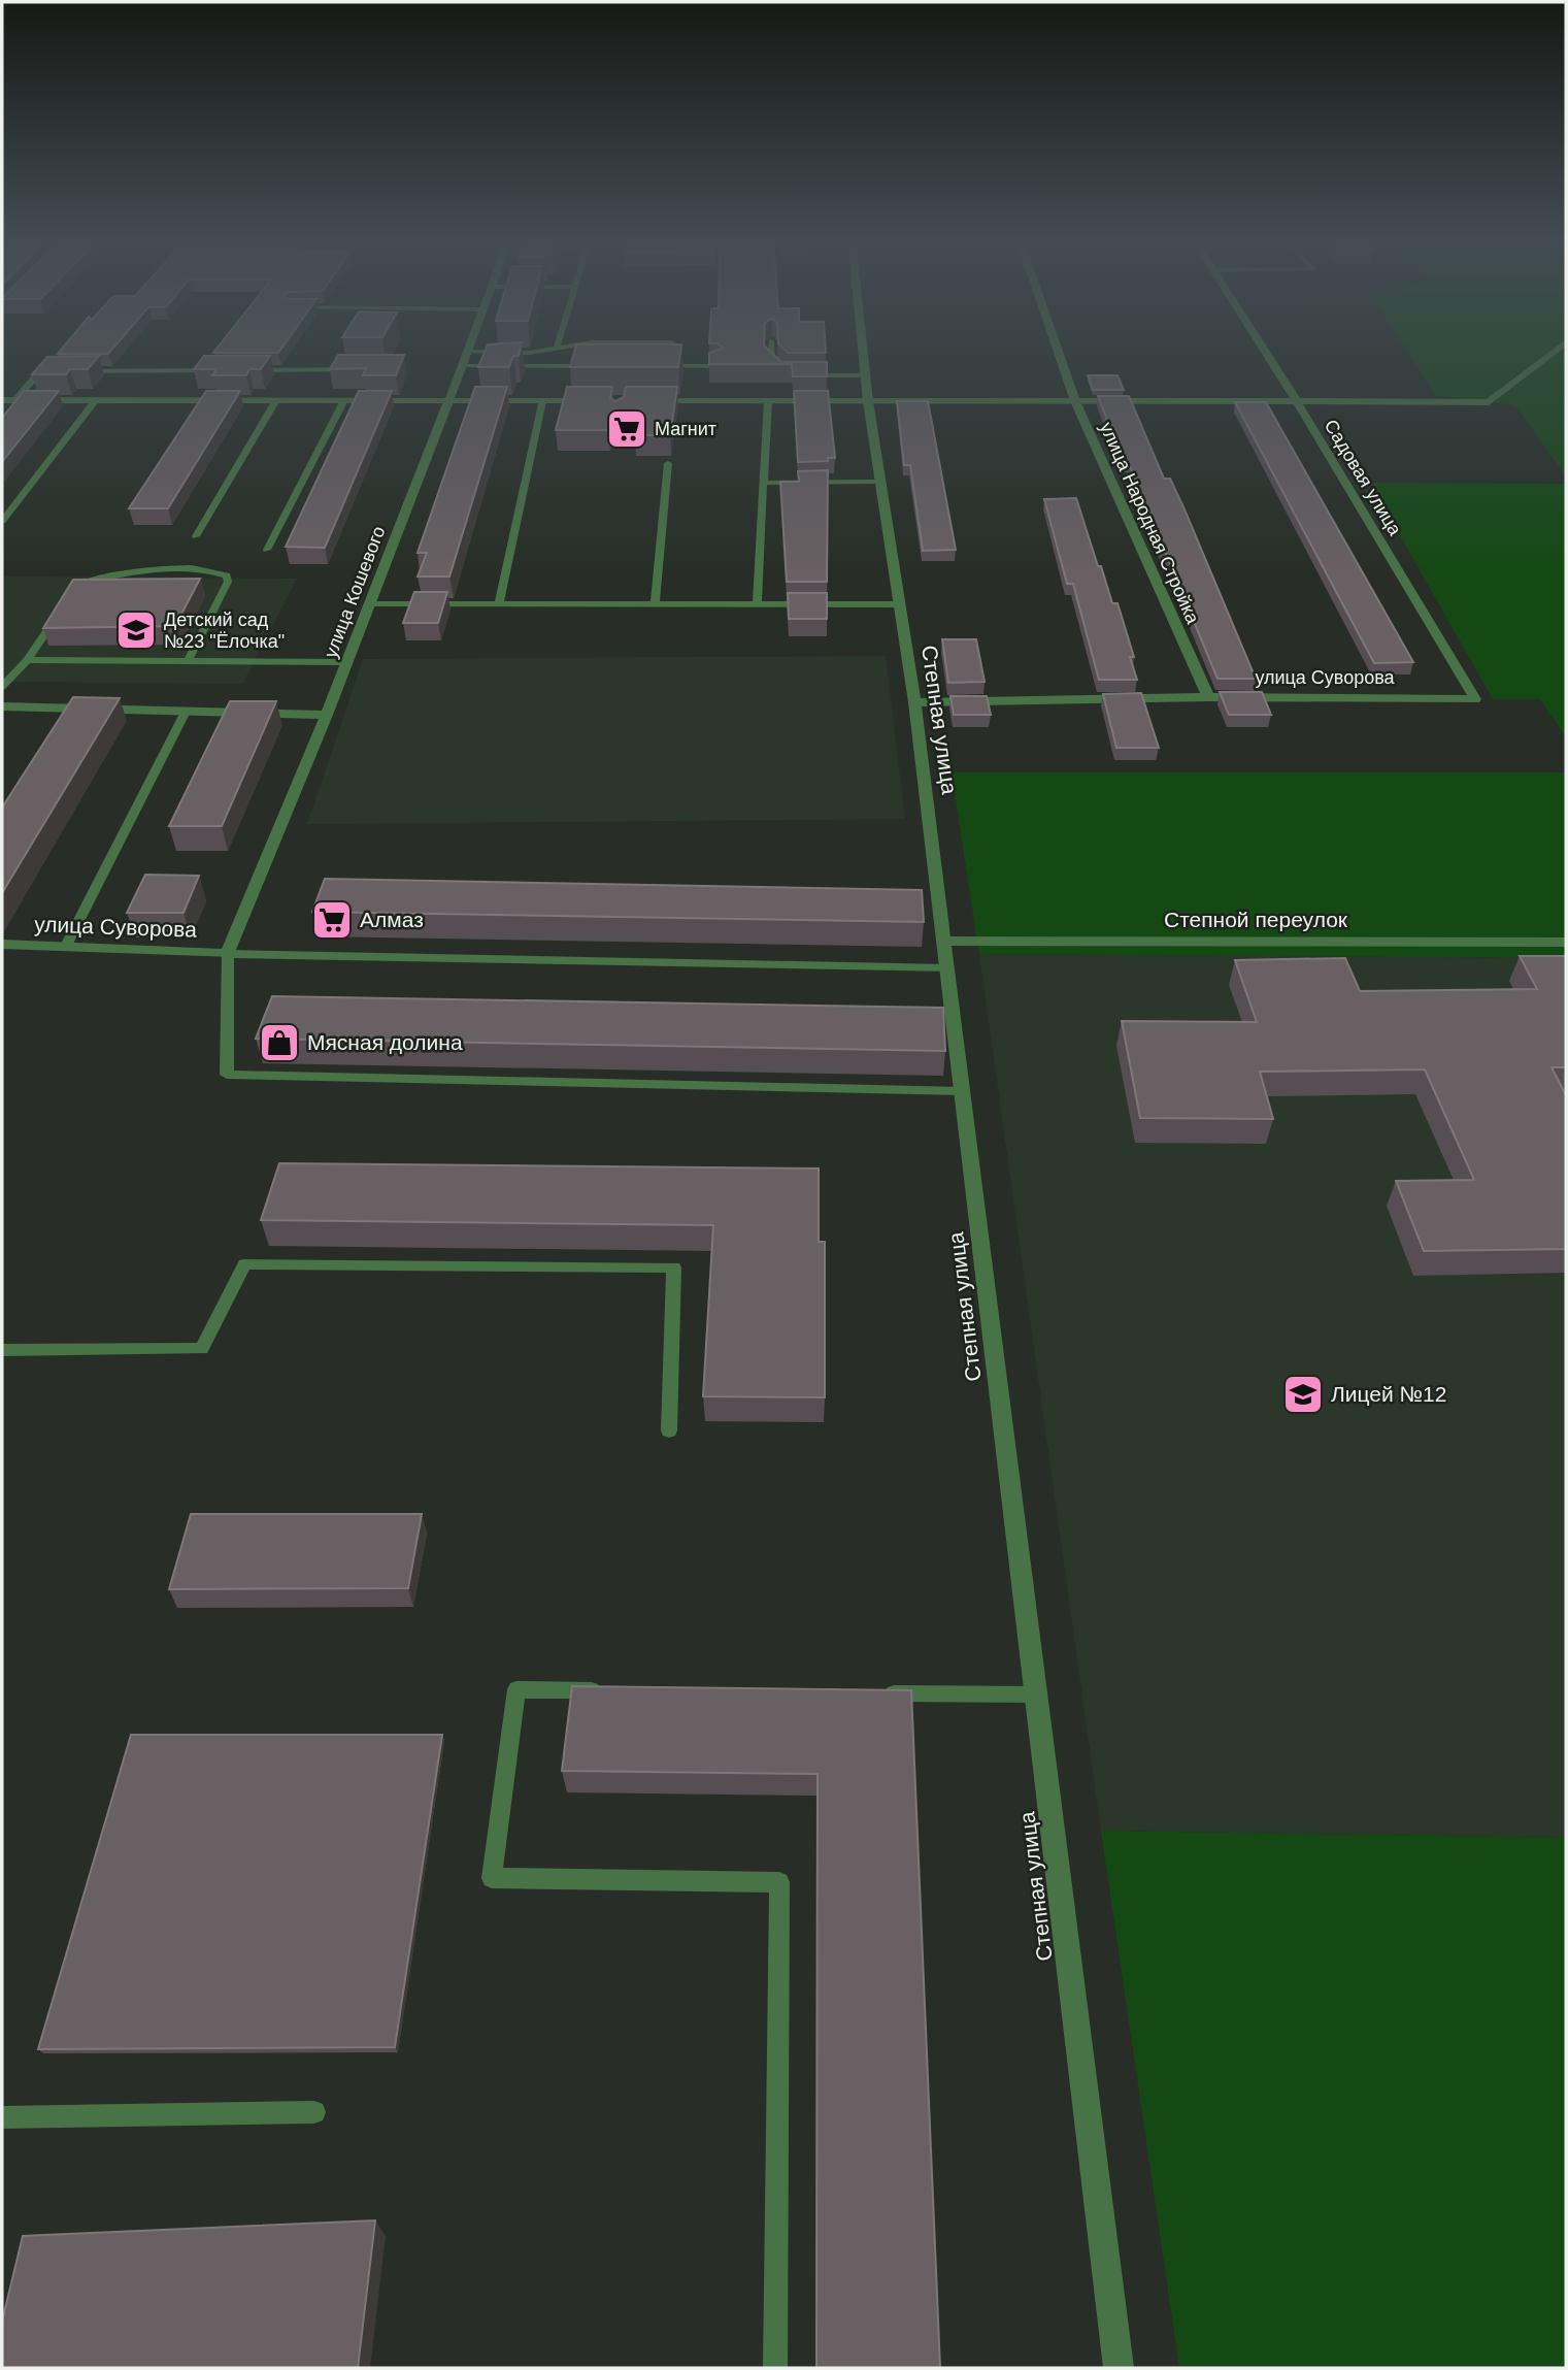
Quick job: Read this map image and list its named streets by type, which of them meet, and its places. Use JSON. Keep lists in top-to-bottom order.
{
  "streets": {
    "street": [
      "Садовая улица",
      "улица Народная Стройка",
      "улица Кошевого",
      "улица Суворова",
      "Степная улица",
      "Степной переулок"
    ]
  },
  "crossings": [
    ["Садовая улица", "улица Суворова"],
    ["улица Народная Стройка", "улица Суворова"],
    ["улица Кошевого", "улица Суворова"],
    ["улица Суворова", "Степная улица"],
    ["Степная улица", "Степной переулок"]
  ],
  "places": {
    "supermarket": ["Магнит", "Алмаз"],
    "school or university": ["Детский сад №23 \"Ёлочка\"", "Лицей №12"],
    "shop": ["Мясная долина"]
  }
}
